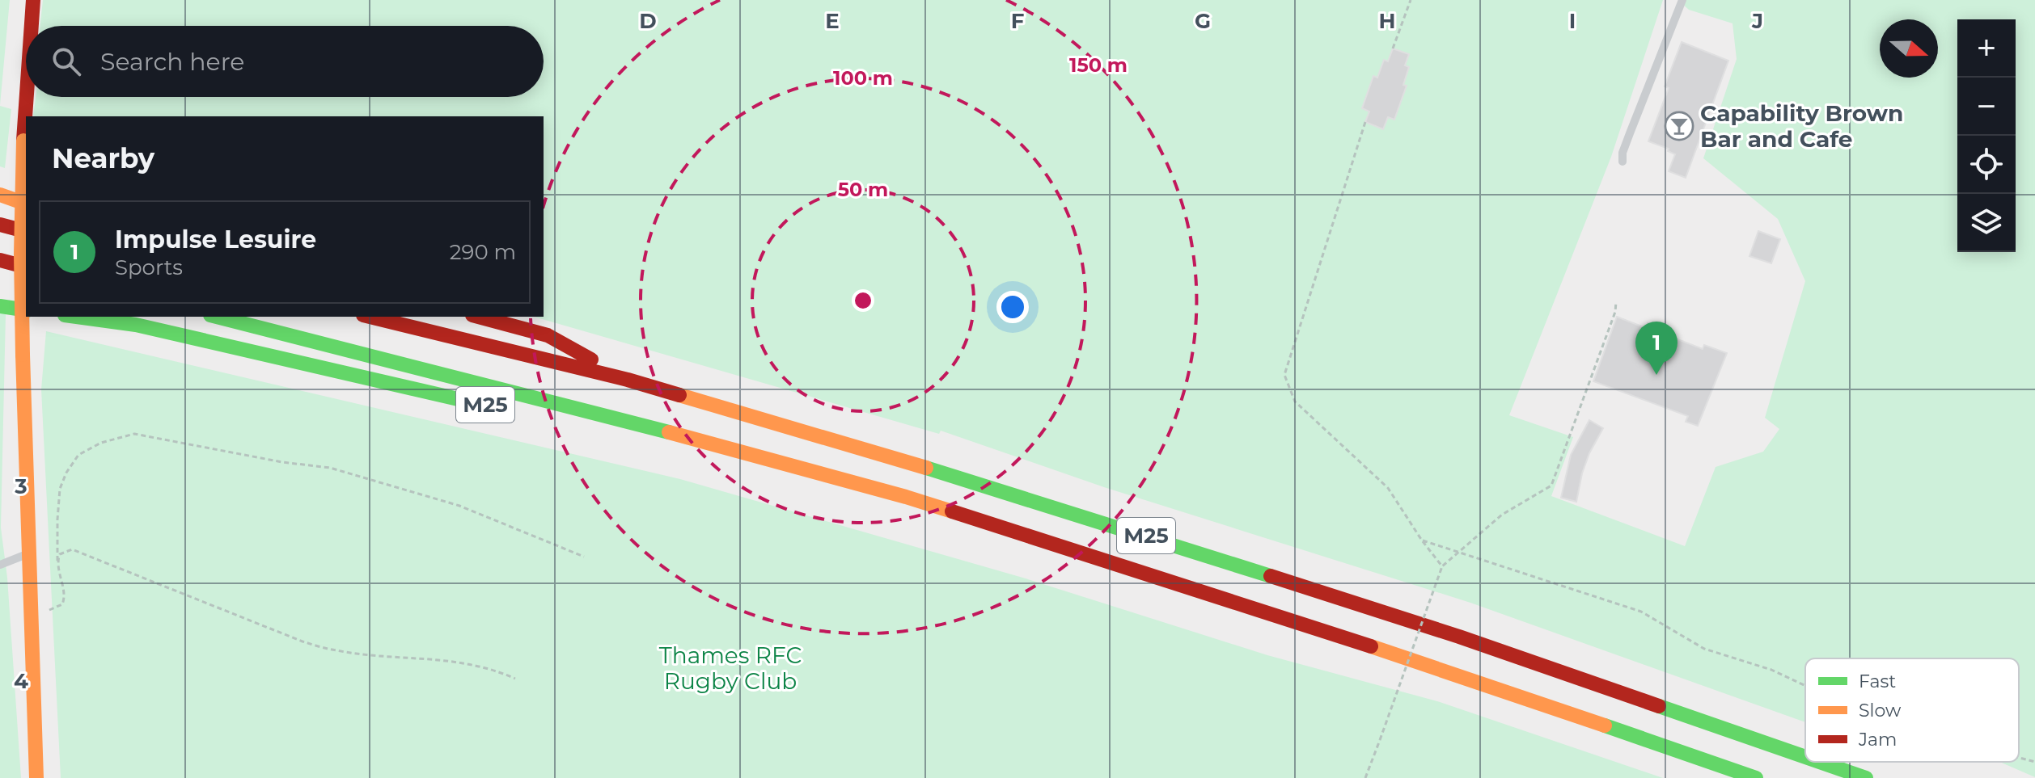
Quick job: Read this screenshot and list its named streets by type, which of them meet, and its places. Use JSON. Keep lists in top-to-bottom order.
{
  "streets": {
    "main road": ["M25"]
  },
  "parks": ["Thames RFC Rugby Club"],
  "places": {
    "bar": ["Capability Brown Bar and Cafe"]
  },
  "legend": ["Fast", "Slow", "Jam"],
  "north": "right",
  "page": {
    "map_buttons": ["+", "−"],
    "search": "Search here",
    "heading": "Nearby",
    "list": [
      {
        "mark": "1",
        "name": "Impulse Lesuire",
        "note": "Sports",
        "value": "290 m"
      }
    ],
    "pins": "1"
  },
  "grid": {
    "columns": [
      "D",
      "E",
      "F",
      "G",
      "H",
      "I",
      "J"
    ],
    "rows": ["3", "4"]
  },
  "rings": ["150 m", "100 m", "50 m"]
}
